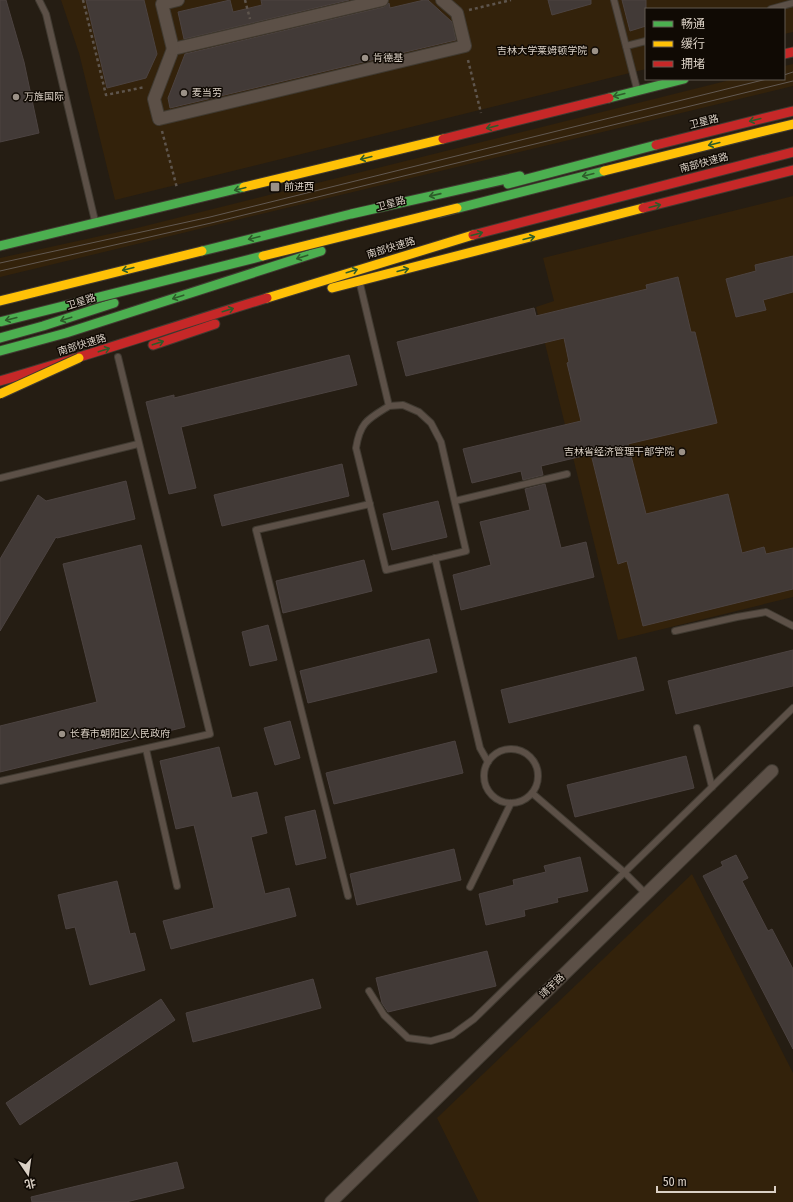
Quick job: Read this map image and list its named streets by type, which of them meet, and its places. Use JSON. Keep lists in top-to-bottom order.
{
  "streets": {
    "main road": ["卫星路", "南部快速路"],
    "street": ["靖宇路"]
  },
  "places": {
    "other": [
      "吉林大学莱姆顿学院",
      "肯德基",
      "麦当劳",
      "万旌国际",
      "吉林省经济管理干部学院",
      "长春市朝阳区人民政府"
    ],
    "transit": ["前进西"]
  },
  "legend": ["畅通", "缓行", "拥堵"],
  "scale_bar": "50 m",
  "north": "bottom"
}
